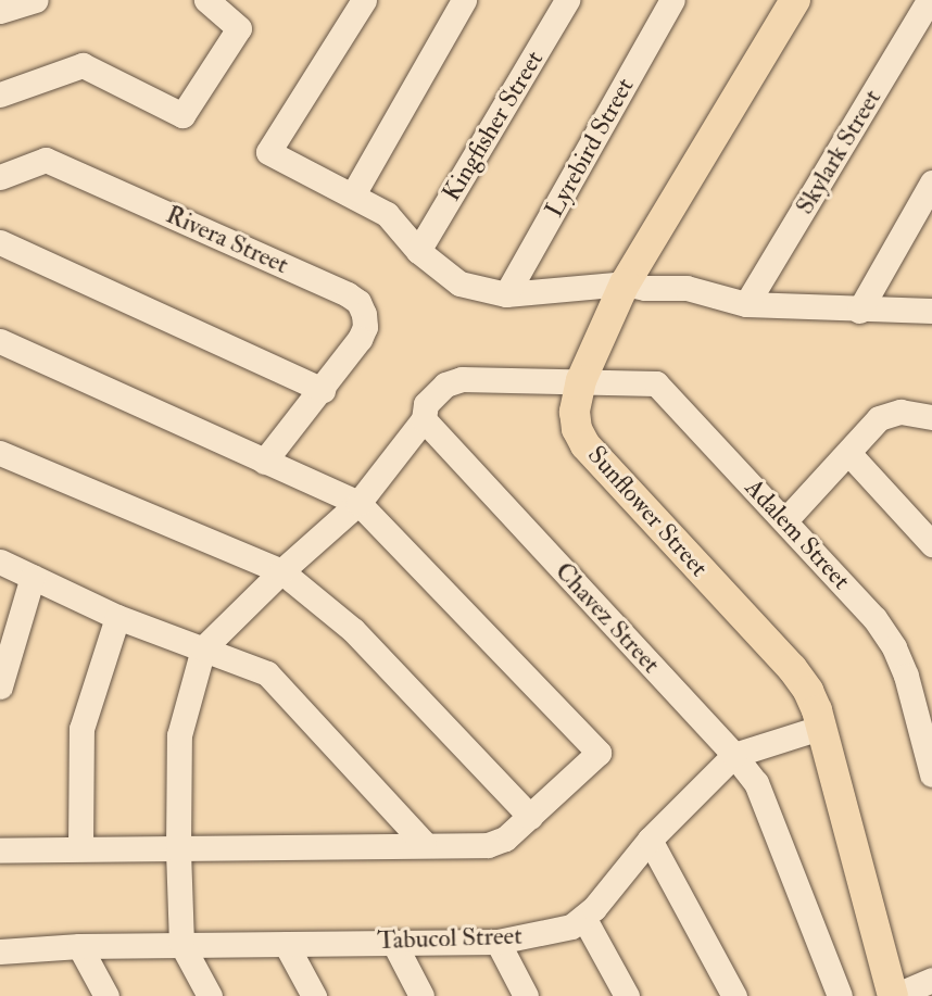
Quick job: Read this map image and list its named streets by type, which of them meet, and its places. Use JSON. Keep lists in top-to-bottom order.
{
  "streets": {
    "main road": ["Sunflower Street"],
    "street": [
      "Kingfisher Street",
      "Lyrebird Street",
      "Skylark Street",
      "Rivera Street",
      "Adalem Street",
      "Chavez Street",
      "Tabucol Street"
    ]
  },
  "crossings": [
    ["Sunflower Street", "Adalem Street"]
  ]
}
